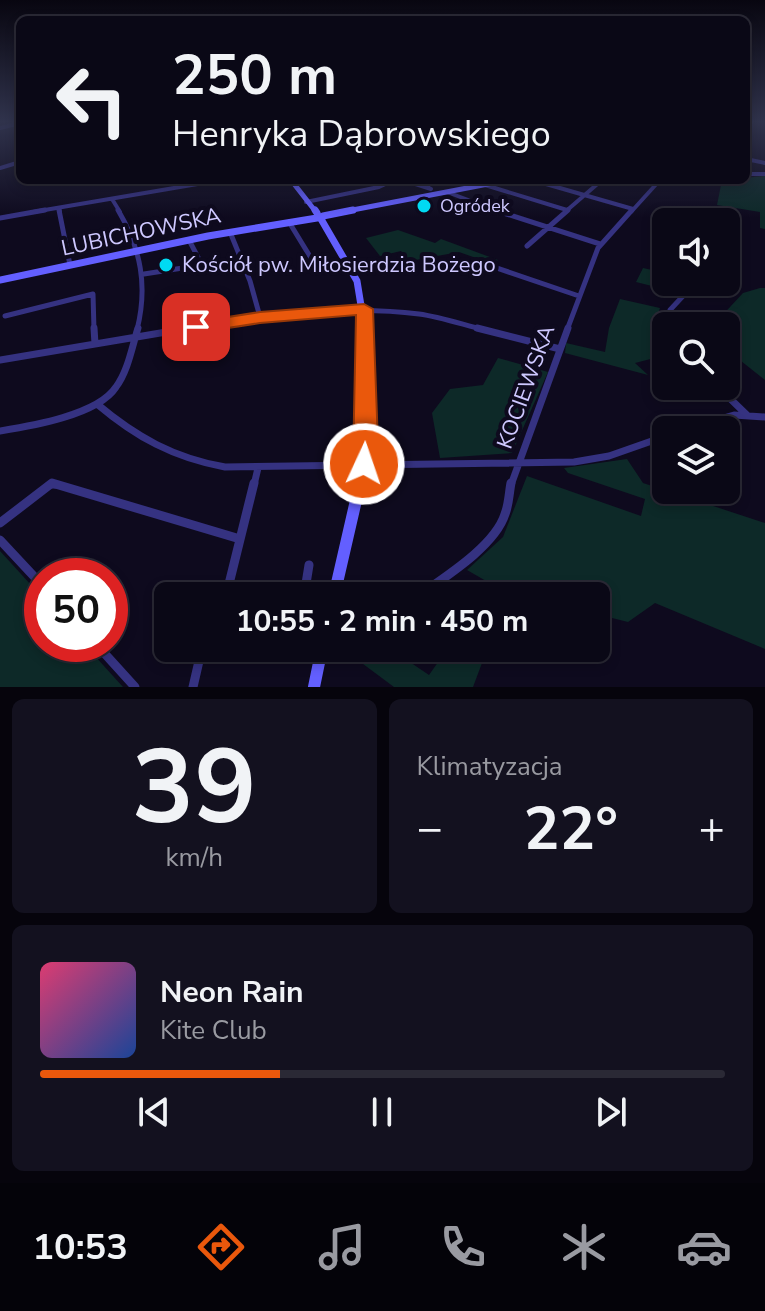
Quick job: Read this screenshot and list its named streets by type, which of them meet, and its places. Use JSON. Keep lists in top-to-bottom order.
{
  "streets": {
    "main road": ["LUBICHOWSKA"],
    "street": ["KOCIEWSKA"]
  },
  "places": ["Ogródek", "Kościół pw. Miłosierdzia Bożego"],
  "page": {
    "turn": ["250 m", "Henryka Dąbrowskiego"],
    "limit": "50",
    "trip": "10:55 · 2 min · 450 m",
    "tile": [
      ["39", "km/h"],
      "Klimatyzacja"
    ],
    "heat": ["−", "22°", "+"],
    "song": ["Neon Rain", "Kite Club"],
    "tabs": "10:53"
  }
}
